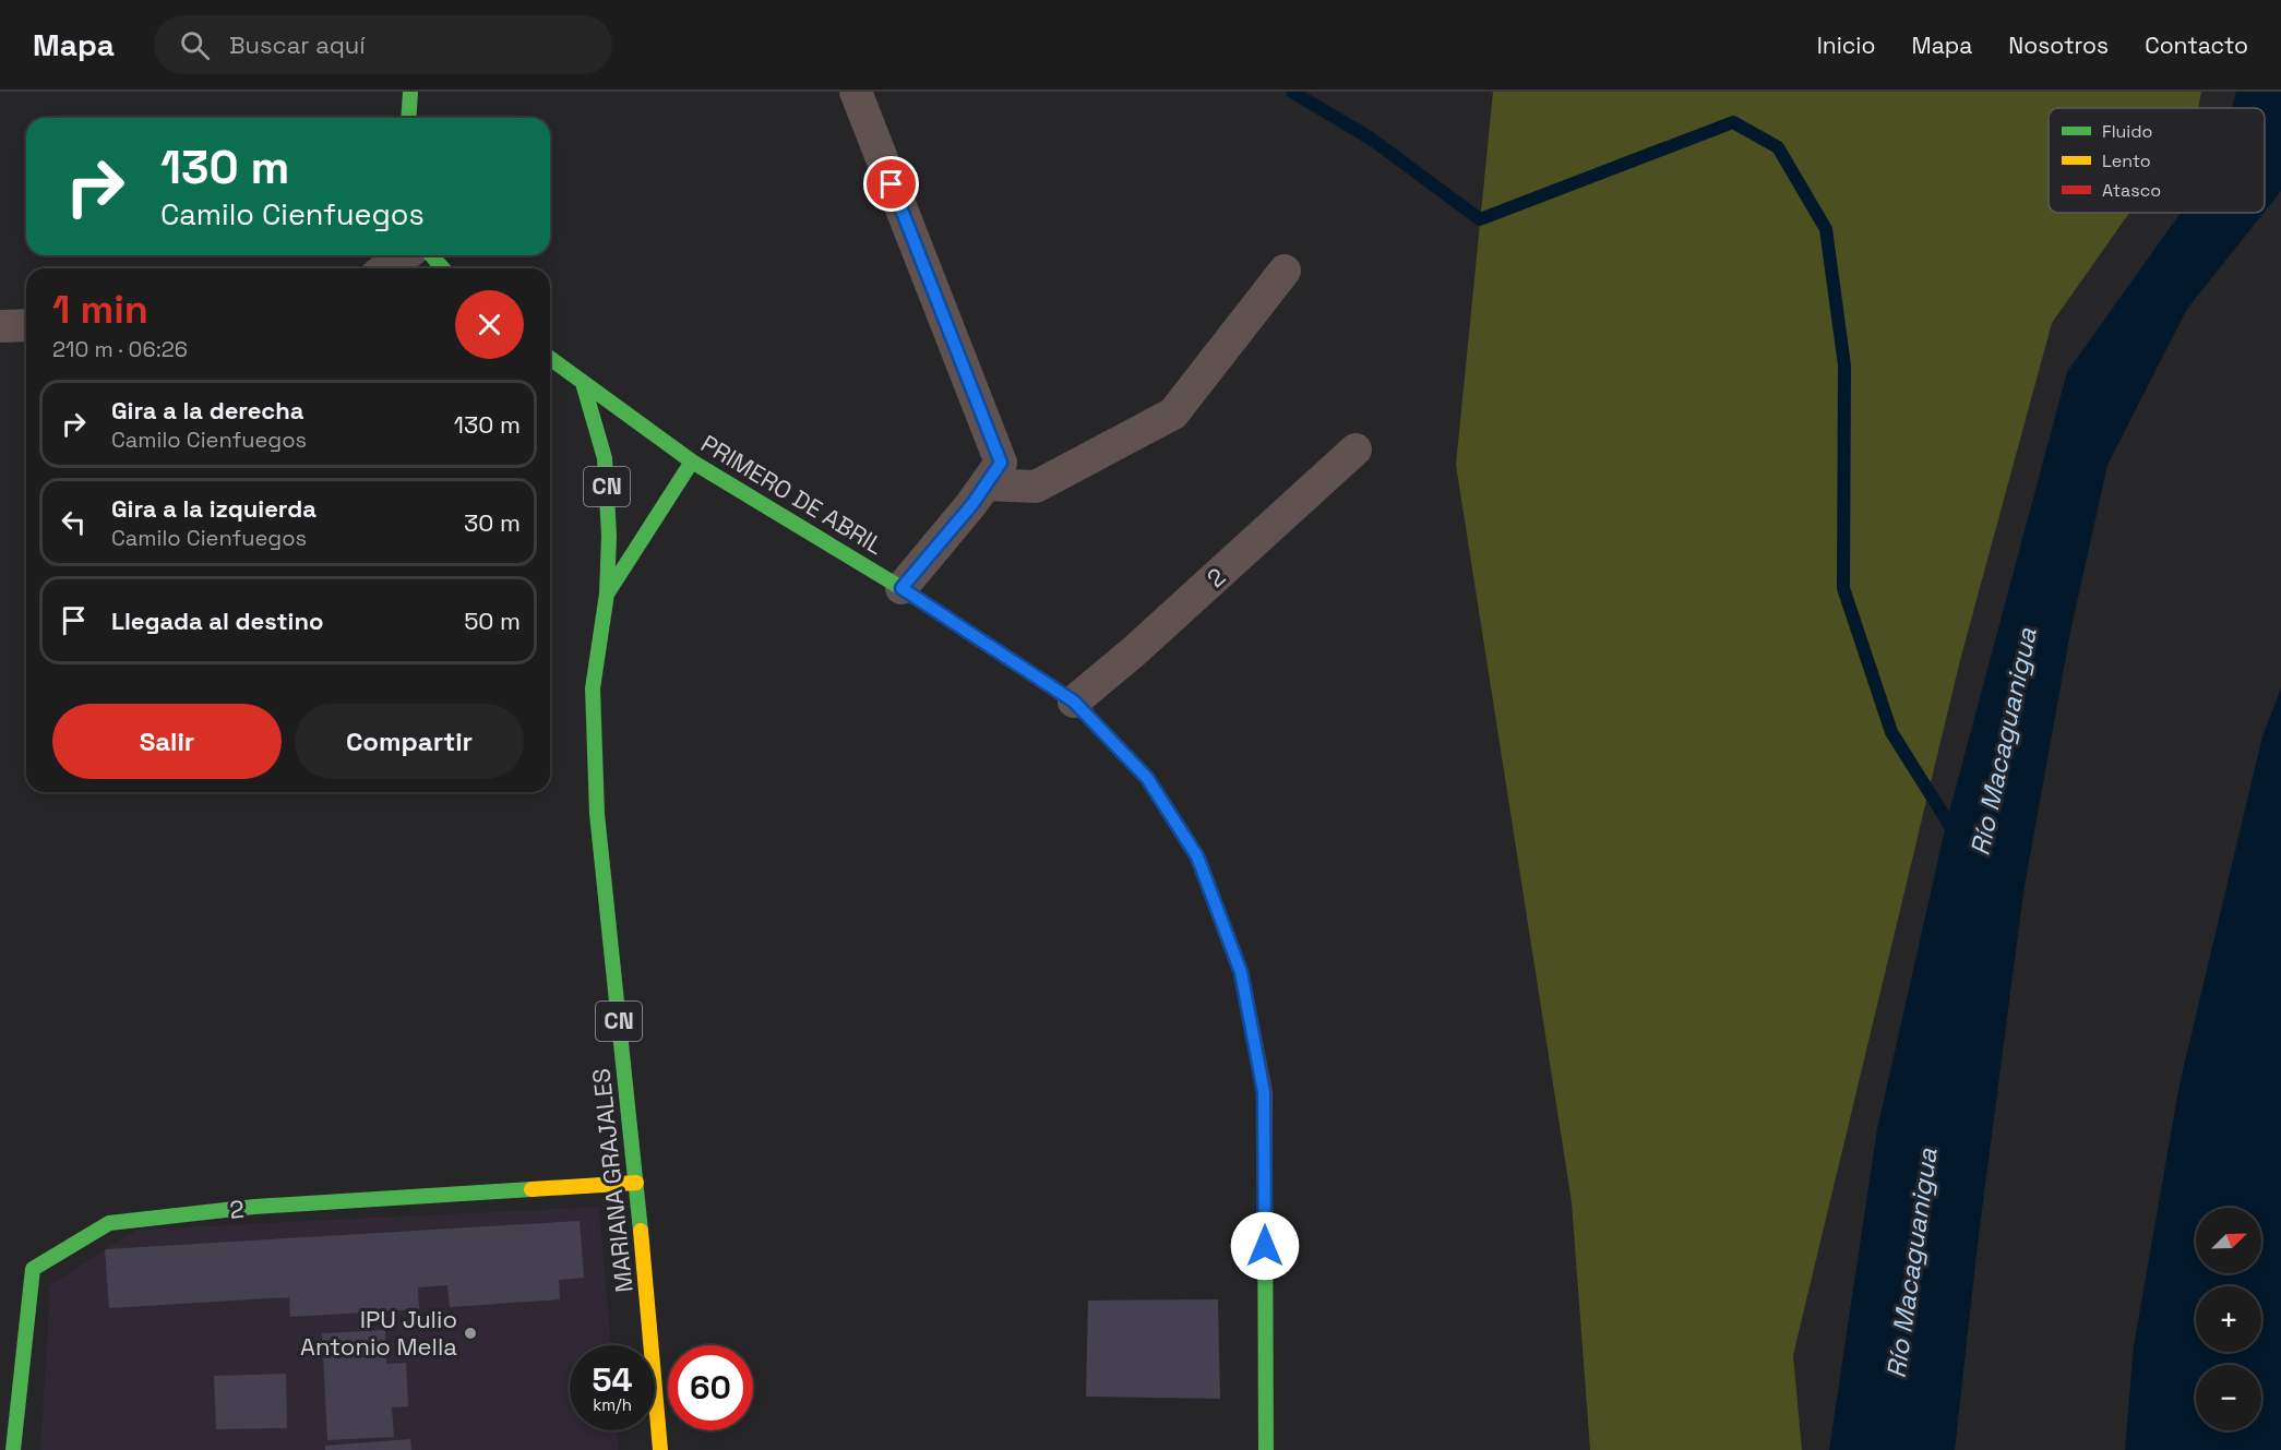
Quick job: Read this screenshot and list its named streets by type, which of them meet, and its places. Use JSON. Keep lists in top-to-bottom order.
{
  "streets": {
    "main road": [
      "CN",
      "PRIMERO DE ABRIL",
      "2",
      "MARIANA GRAJALES"
    ]
  },
  "crossings": [
    ["PRIMERO DE ABRIL", "2"],
    ["PRIMERO DE ABRIL", "MARIANA GRAJALES"],
    ["2", "MARIANA GRAJALES"]
  ],
  "water": ["Río Macaguanigua"],
  "places": ["IPU Julio Antonio Mella"],
  "legend": ["Fluido", "Lento", "Atasco"],
  "north": "top right",
  "page": {
    "header": "Mapa",
    "search": "Buscar aquí",
    "nav": [
      "Inicio",
      "Mapa",
      "Nosotros",
      "Contacto"
    ],
    "turn": ["130 m", "Camilo Cienfuegos"],
    "heading": ["1 min", "210 m · 06:26"],
    "list": [
      {
        "name": "Gira a la derecha",
        "note": "Camilo Cienfuegos",
        "value": "130 m"
      },
      {
        "name": "Gira a la izquierda",
        "note": "Camilo Cienfuegos",
        "value": "30 m"
      },
      {
        "name": "Llegada al destino",
        "value": "50 m"
      }
    ],
    "buttons": ["Salir", "Compartir"],
    "map_buttons": ["+", "−"],
    "speed": "54 km/h",
    "limit": "60"
  }
}
